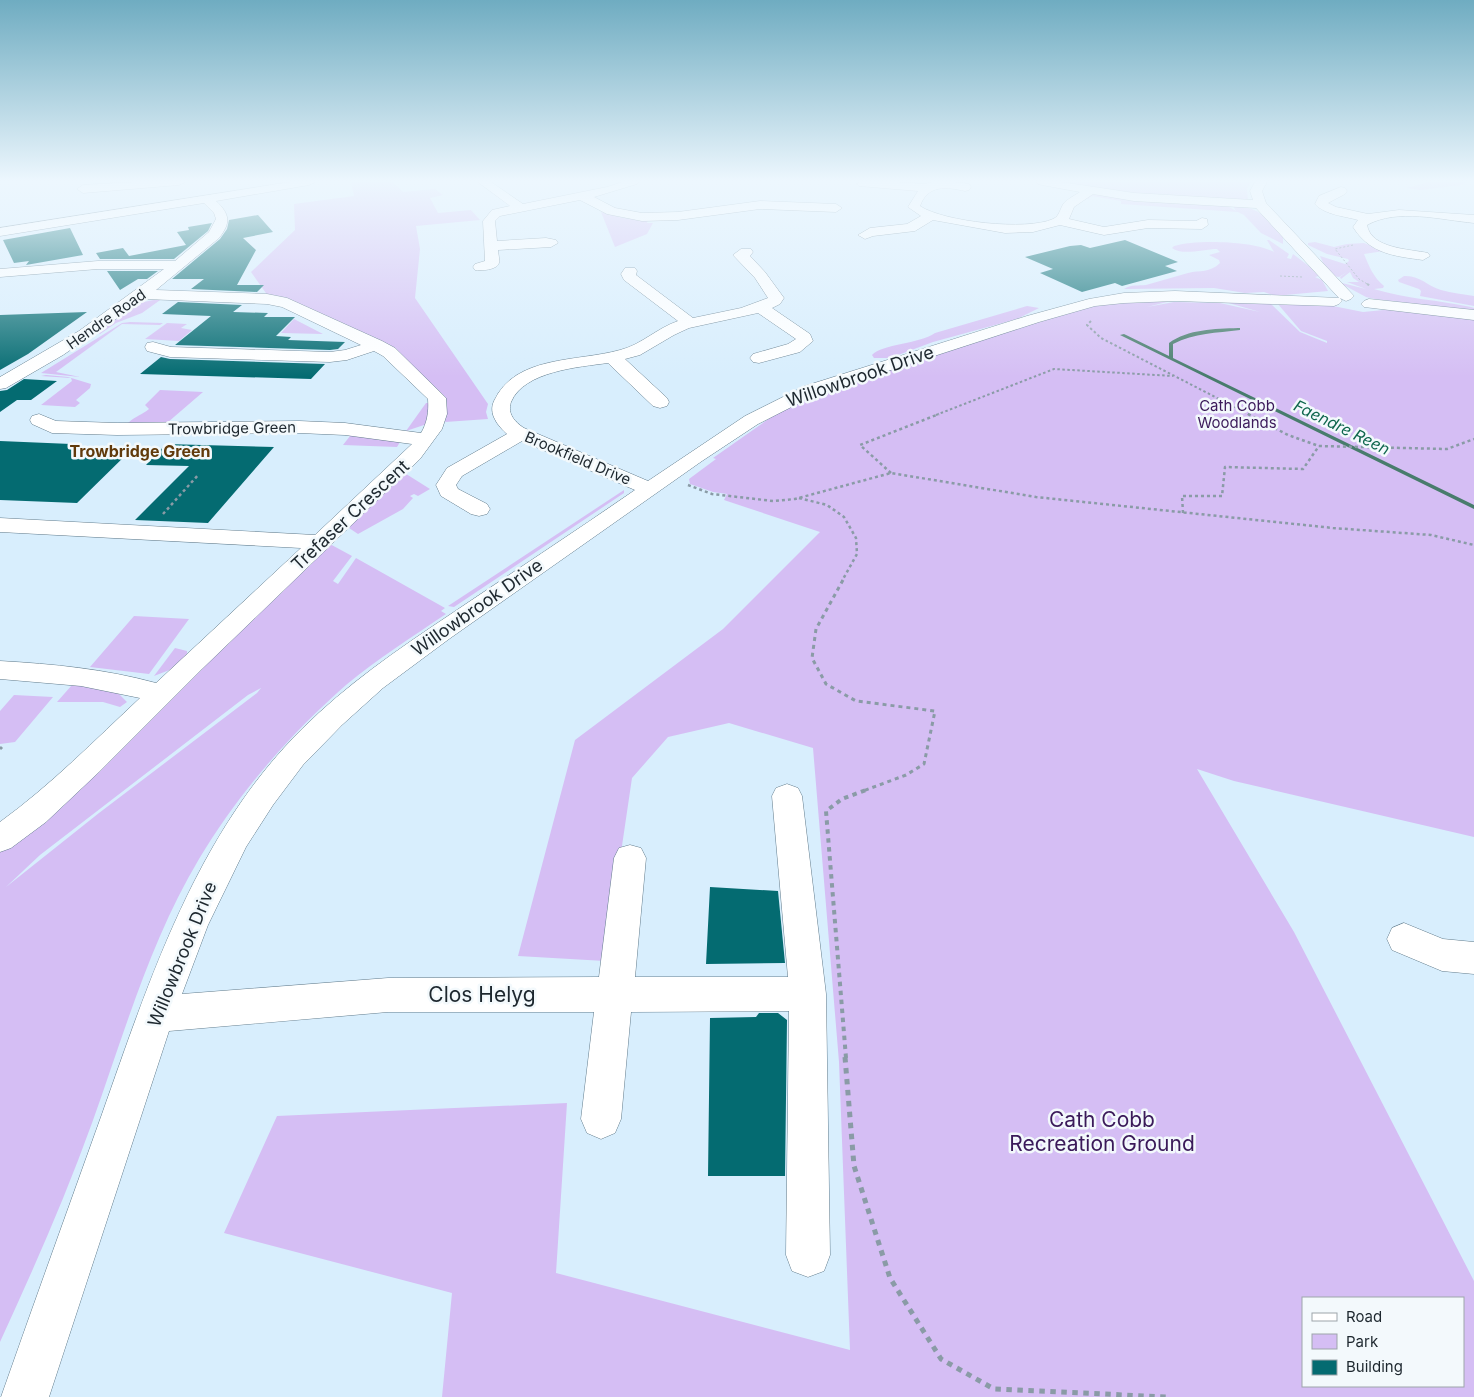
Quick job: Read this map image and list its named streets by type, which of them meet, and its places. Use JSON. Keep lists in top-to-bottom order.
{
  "streets": {
    "street": [
      "Hendre Road",
      "Willowbrook Drive",
      "Trowbridge Green",
      "Brookfield Drive",
      "Trefaser Crescent",
      "Clos Helyg"
    ]
  },
  "crossings": [
    ["Hendre Road", "Trefaser Crescent"],
    ["Willowbrook Drive", "Brookfield Drive"],
    ["Willowbrook Drive", "Clos Helyg"],
    ["Trowbridge Green", "Trefaser Crescent"]
  ],
  "districts": ["Trowbridge Green"],
  "water": ["Faendre Reen"],
  "parks": ["Cath Cobb Woodlands", "Cath Cobb Recreation Ground"],
  "legend": ["Road", "Park", "Building"]
}
